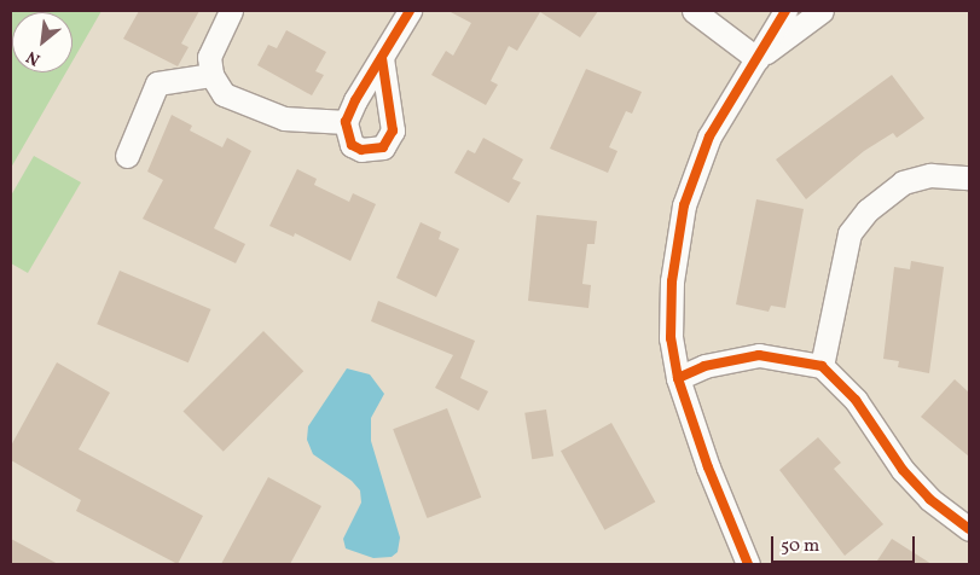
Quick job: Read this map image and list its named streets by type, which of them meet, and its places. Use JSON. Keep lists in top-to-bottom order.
{
  "scale_bar": "50 m",
  "north": "bottom left"
}
